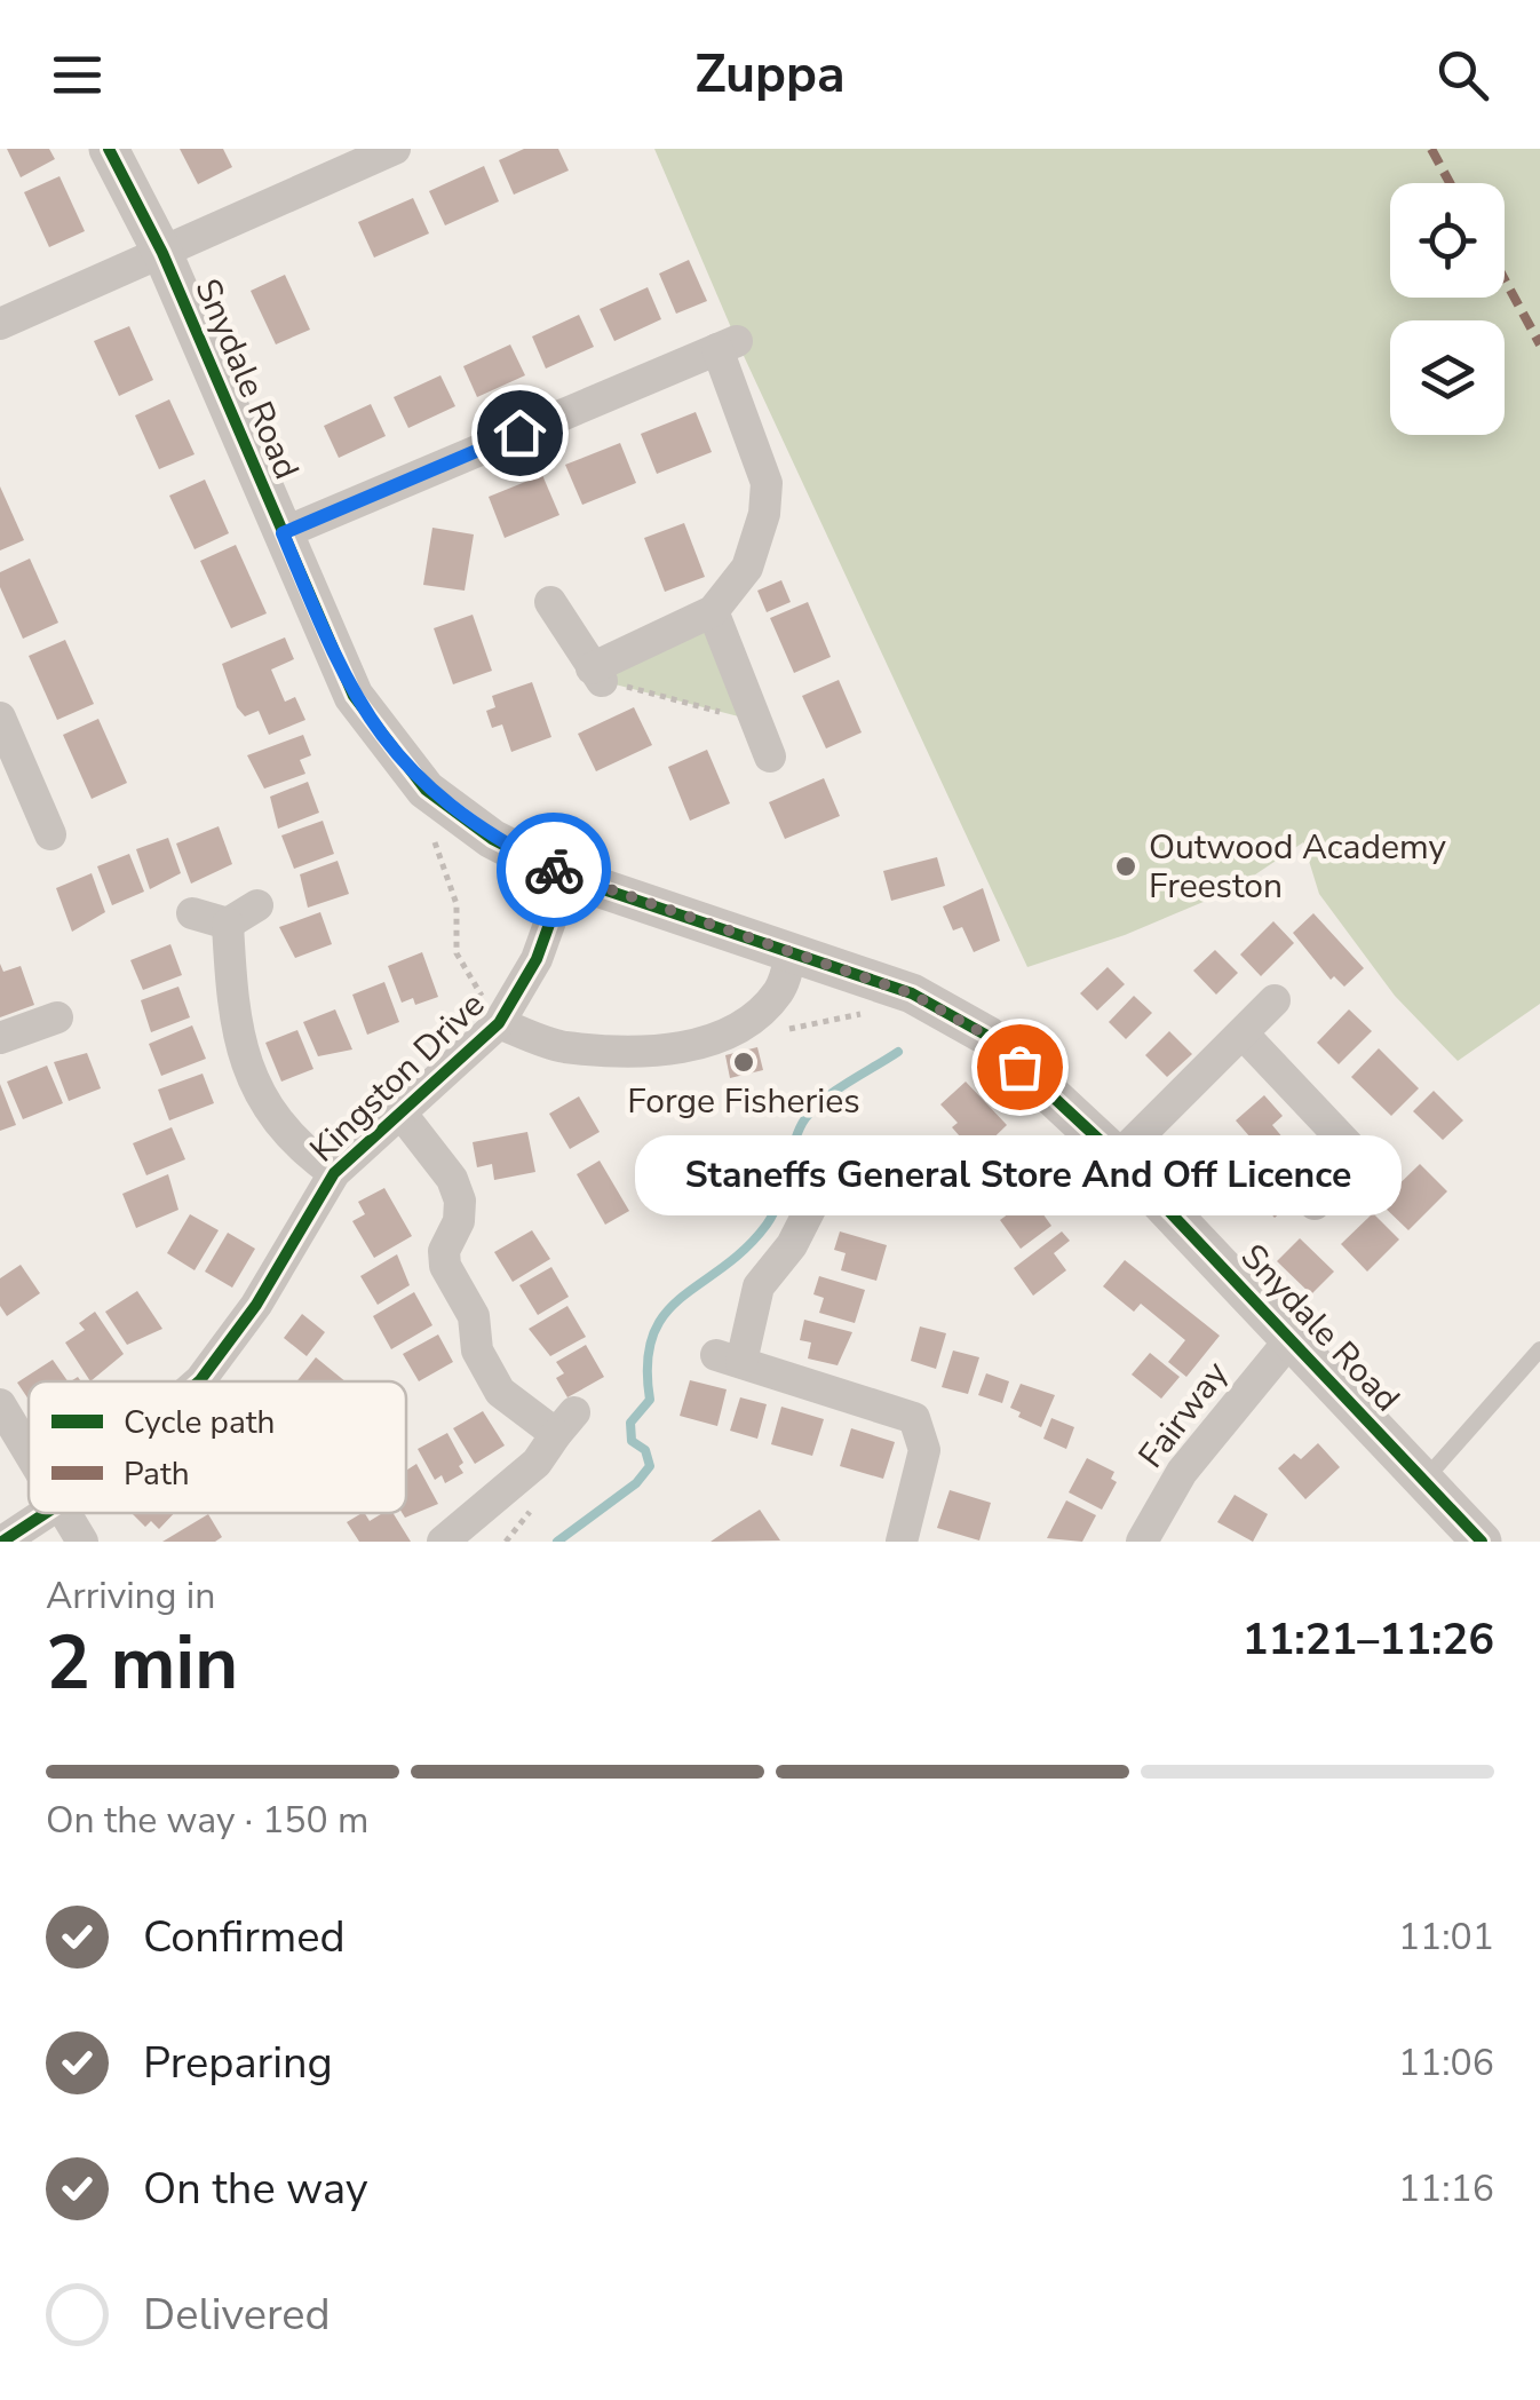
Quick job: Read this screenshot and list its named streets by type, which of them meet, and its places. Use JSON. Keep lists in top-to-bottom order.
{
  "streets": {
    "street": ["Snydale Road", "Kingston Drive", "Fairway"]
  },
  "crossings": [
    ["Snydale Road", "Kingston Drive"],
    ["Snydale Road", "Fairway"]
  ],
  "places": ["Outwood Academy Freeston", "Forge Fisheries", "Staneffs General Store And Off Licence"],
  "legend": ["Cycle path", "Path"],
  "page": {
    "header": "Zuppa",
    "bubble": "Staneffs General Store And Off Licence",
    "heading": ["2 min", "Arriving in", "11:21–11:26"],
    "bar": "On the way · 150 m",
    "list": [
      ["Confirmed", "11:01"],
      ["Preparing", "11:06"],
      ["On the way", "11:16"],
      "Delivered"
    ]
  }
}
